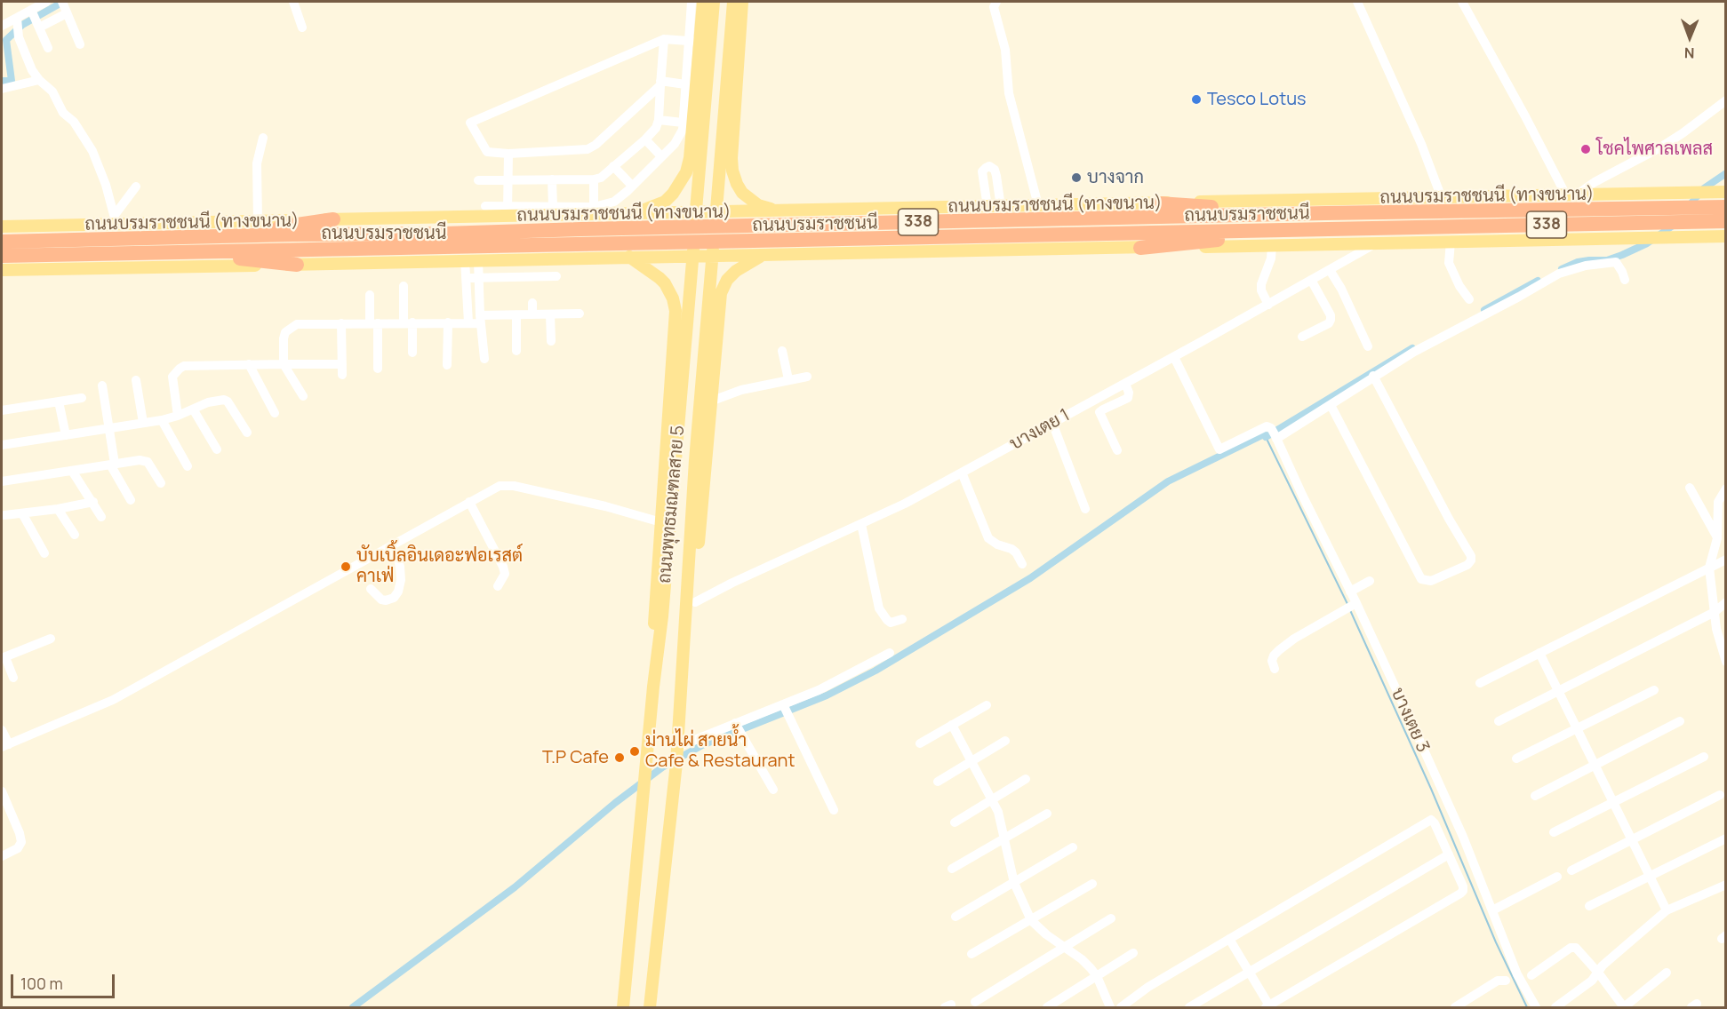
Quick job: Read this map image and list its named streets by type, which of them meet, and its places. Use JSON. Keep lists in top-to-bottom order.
{
  "streets": {
    "highway": ["ถนนบรมราชชนนี", "338"],
    "main road": ["ถนนบรมราชชนนี (ทางขนาน)", "ถนนพุทธมณฑลสาย 5"],
    "street": ["บางเตย 1", "บางเตย 3"]
  },
  "crossings": [
    ["338", "บางเตย 1"]
  ],
  "places": [
    "Tesco Lotus",
    "โชคไพศาลเพลส",
    "บางจาก",
    "บับเบิ้ลอินเดอะฟอเรสต์ คาเฟ่",
    "ม่านไผ่ สายน้ำ Cafe & Restaurant",
    "T.P Cafe"
  ],
  "scale_bar": "100 m",
  "north": "bottom"
}
